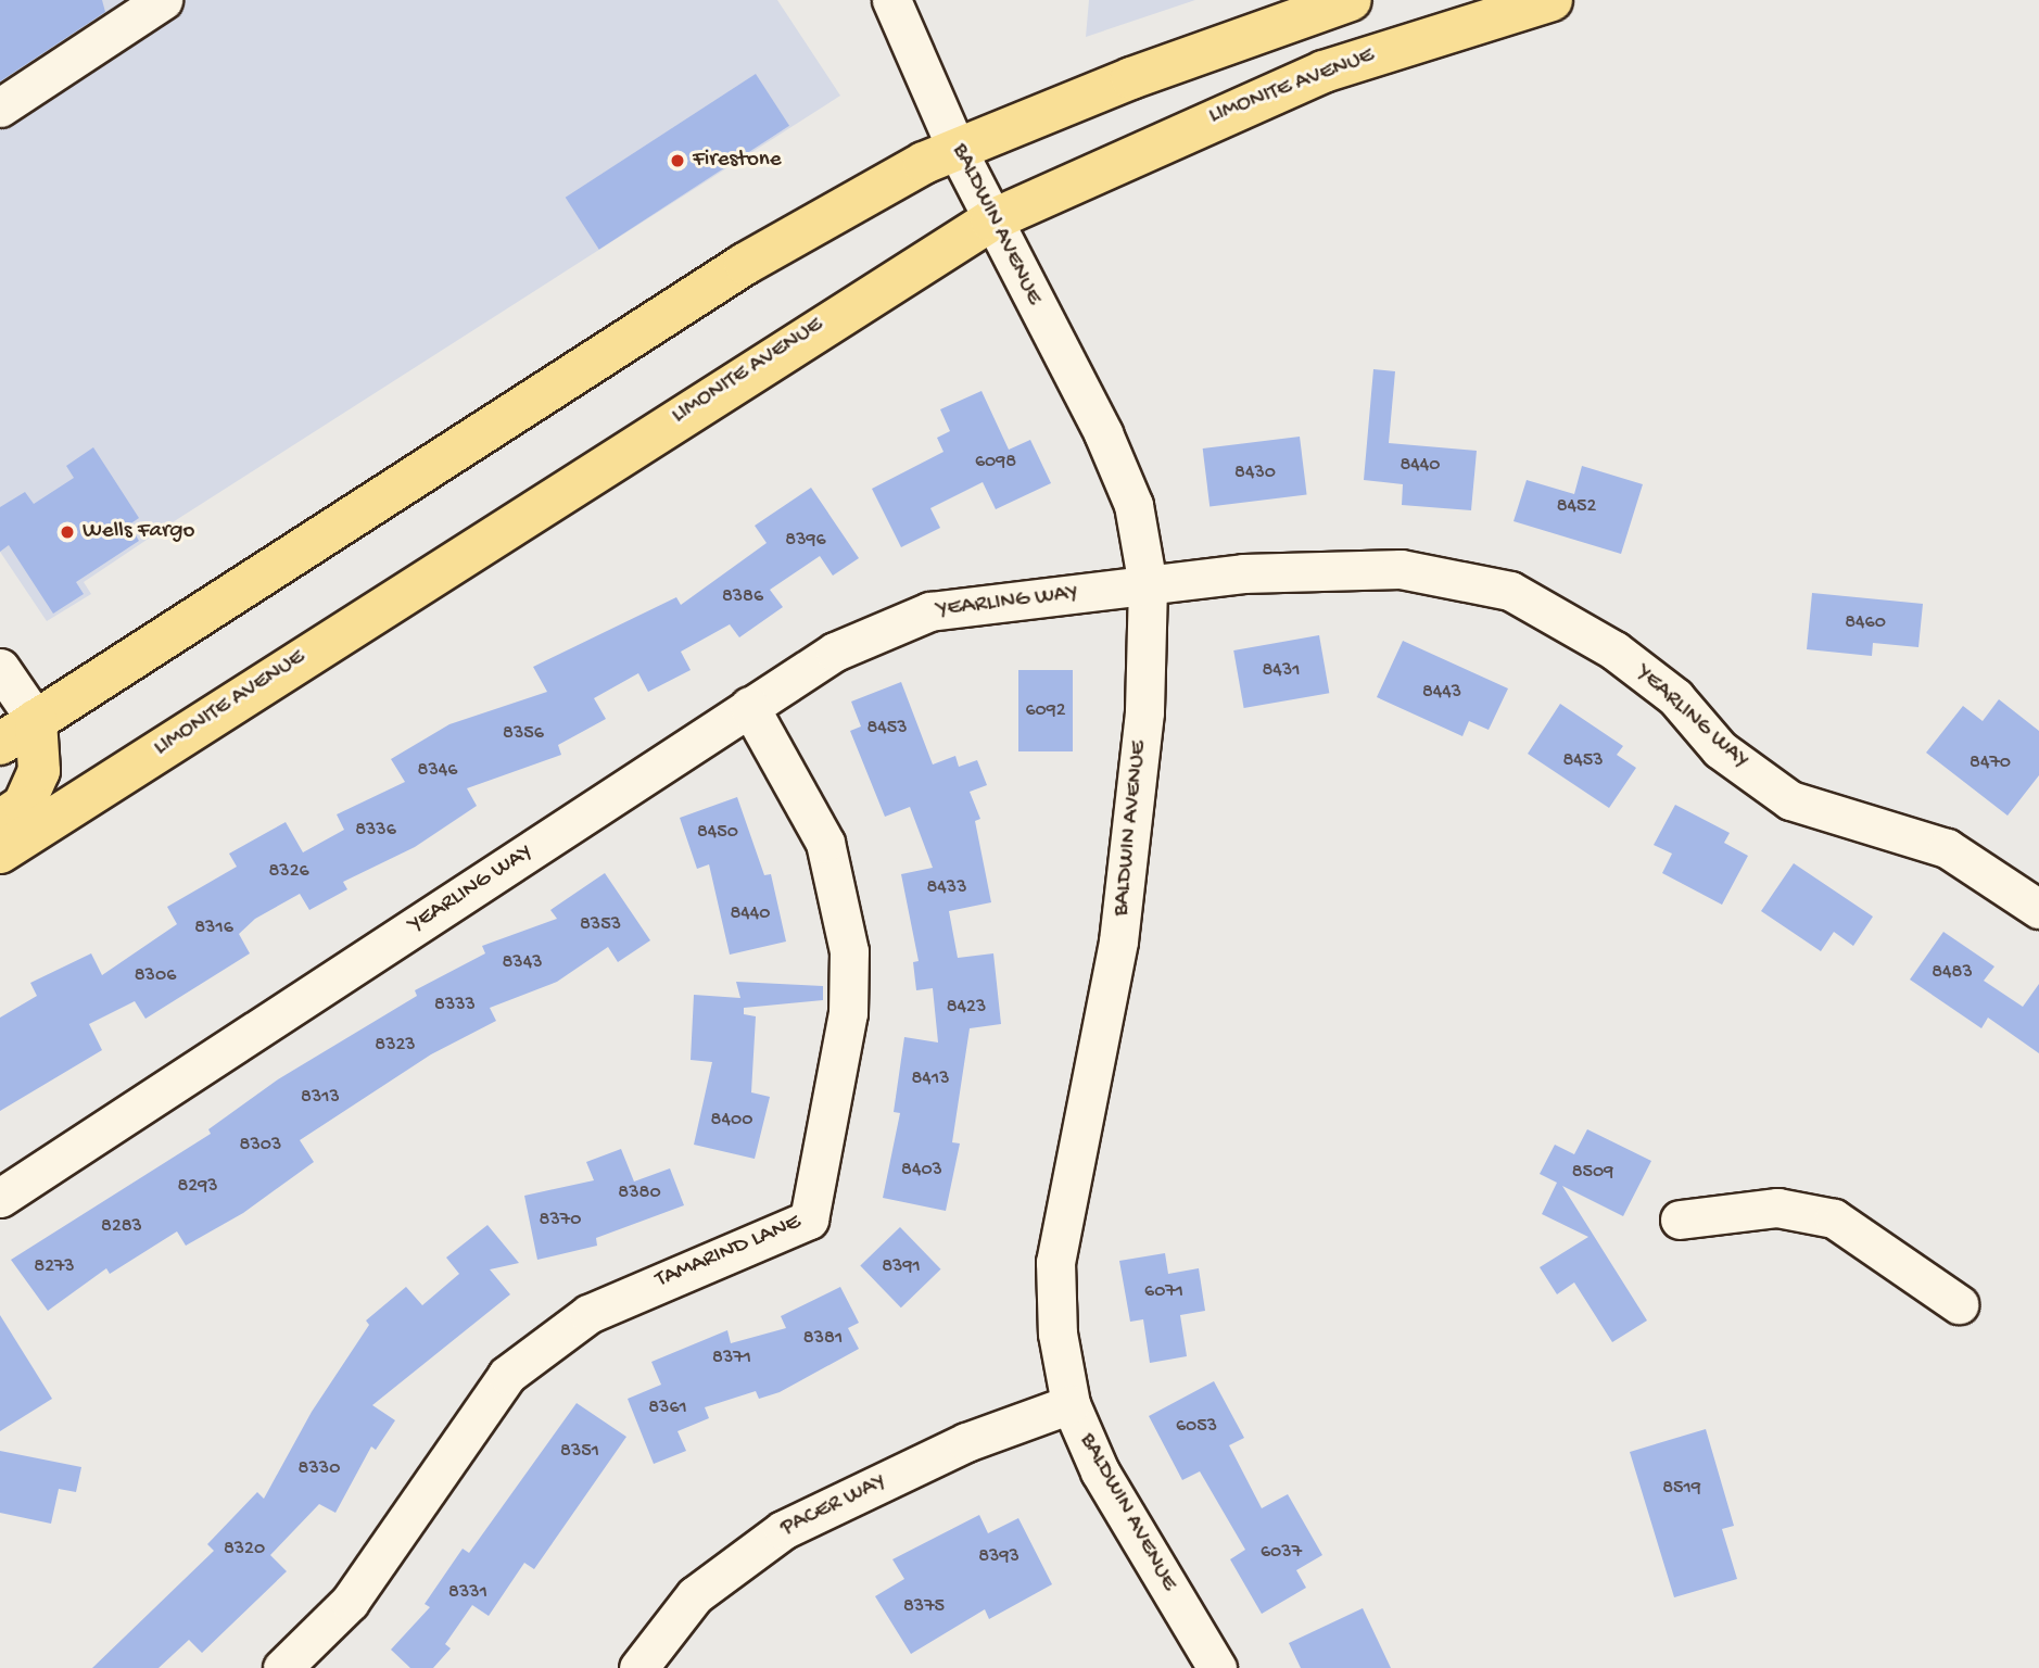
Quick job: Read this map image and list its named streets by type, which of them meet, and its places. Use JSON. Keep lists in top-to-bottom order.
{
  "streets": {
    "main road": ["LIMONITE AVENUE"],
    "street": [
      "BALDWIN AVENUE",
      "YEARLING WAY",
      "TAMARIND LANE",
      "PACER WAY"
    ]
  },
  "crossings": [
    ["LIMONITE AVENUE", "BALDWIN AVENUE"],
    ["BALDWIN AVENUE", "YEARLING WAY"],
    ["BALDWIN AVENUE", "PACER WAY"],
    ["YEARLING WAY", "TAMARIND LANE"]
  ],
  "places": ["Firestone", "Wells Fargo"],
  "house_numbers": [
    "6098",
    "8440",
    "8430",
    "8452",
    "8396",
    "8386",
    "8460",
    "8431",
    "8443",
    "6092",
    "8453",
    "8356",
    "8453",
    "8470",
    "8346",
    "8336",
    "8450",
    "8326",
    "8433",
    "8440",
    "8353",
    "8316",
    "8343",
    "8483",
    "8306",
    "8333",
    "8423",
    "8323",
    "8413",
    "8313",
    "8400",
    "8303",
    "8403",
    "8509",
    "8293",
    "8380",
    "8370",
    "8283",
    "8273",
    "8391",
    "6071",
    "8381",
    "8371",
    "8361",
    "6053",
    "8351",
    "8330",
    "8519",
    "8320",
    "6037",
    "8393",
    "8331",
    "8375"
  ]
}
